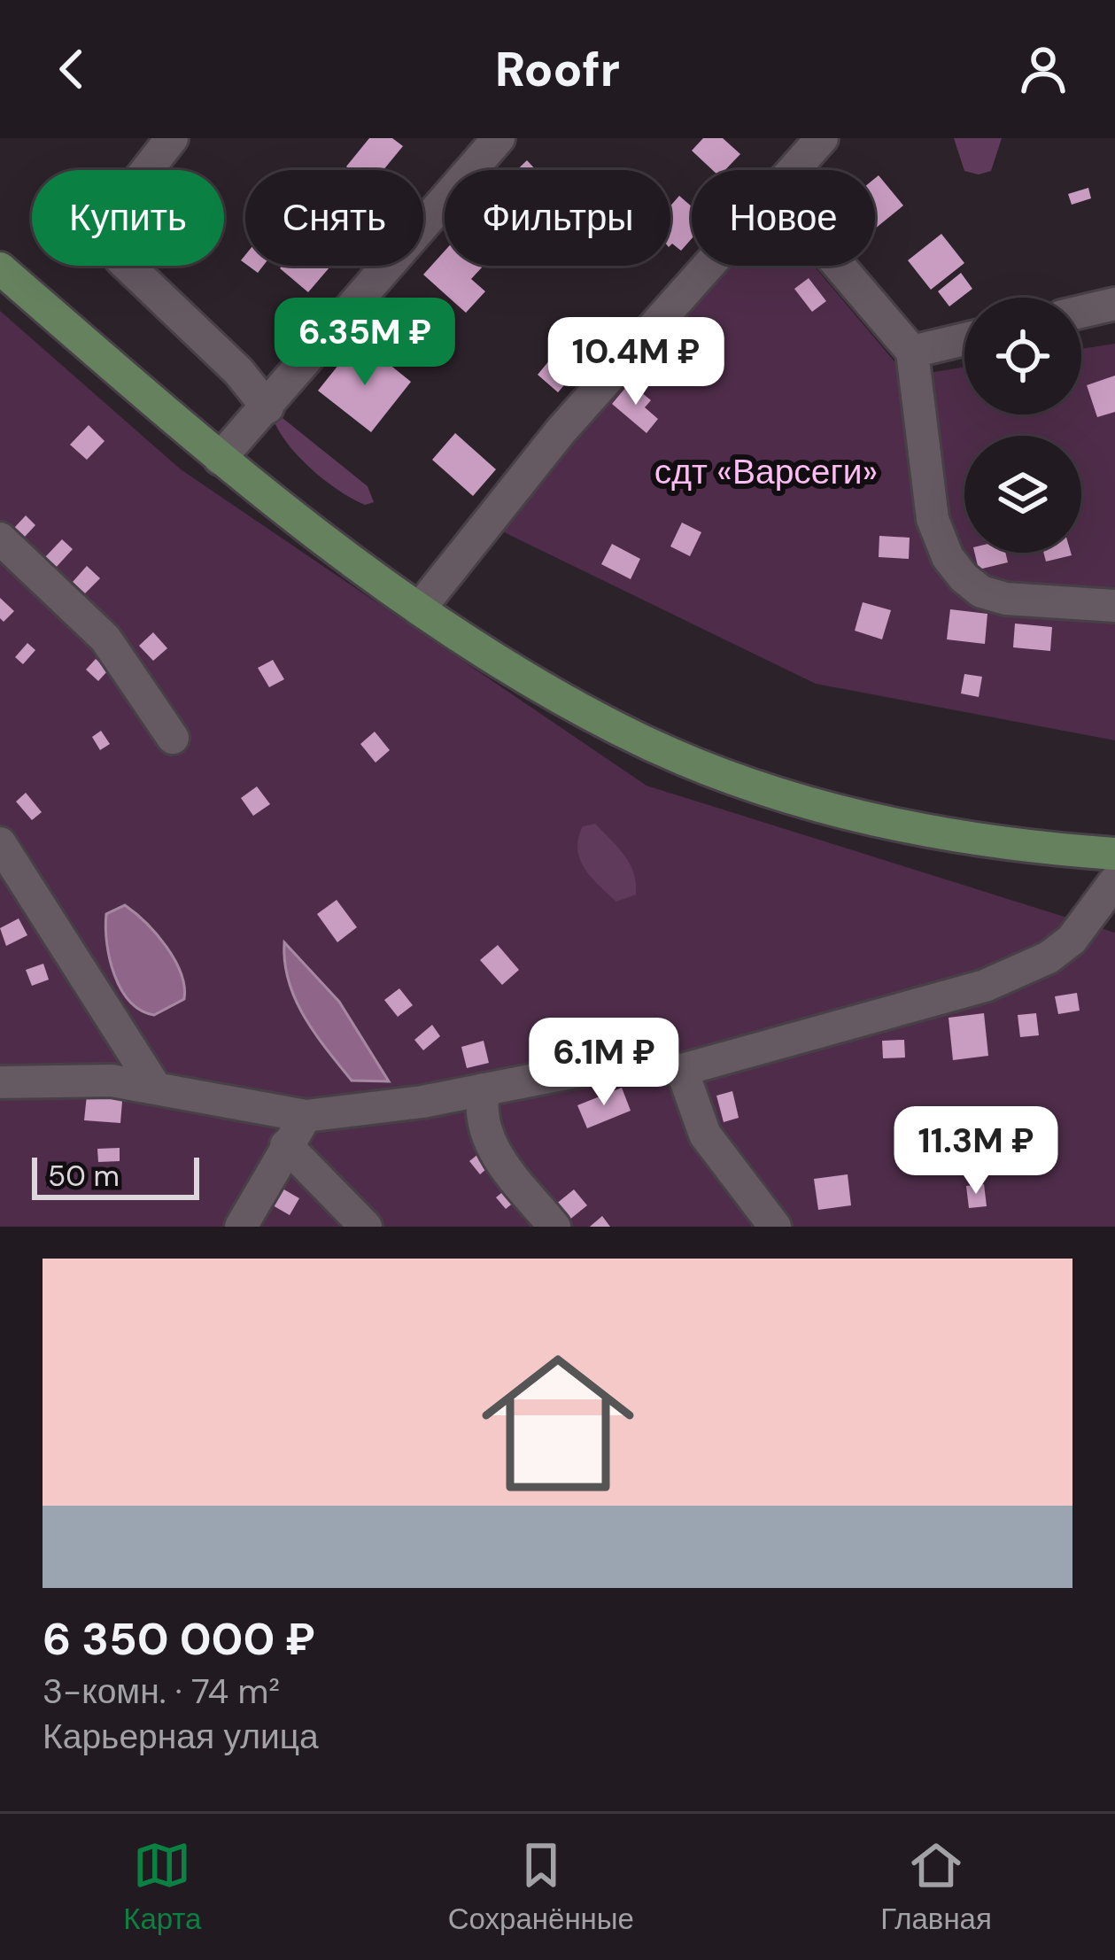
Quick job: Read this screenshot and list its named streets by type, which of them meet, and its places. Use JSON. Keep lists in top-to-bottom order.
{
  "parks": ["сдт «Варсеги»"],
  "scale_bar": "50 m",
  "page": {
    "header": "Roofr",
    "chip": [
      "Купить",
      "Снять",
      "Фильтры",
      "Новое"
    ],
    "price": [
      "6.35M ₽",
      "10.4M ₽",
      "6.1M ₽",
      "11.3M ₽"
    ],
    "scale": "50 m",
    "list": [
      {
        "name": "6 350 000 ₽",
        "note": "3-комн. · 74 m² · Карьерная улица"
      }
    ],
    "tabs": ["Карта", "Сохранённые", "Главная"]
  }
}
